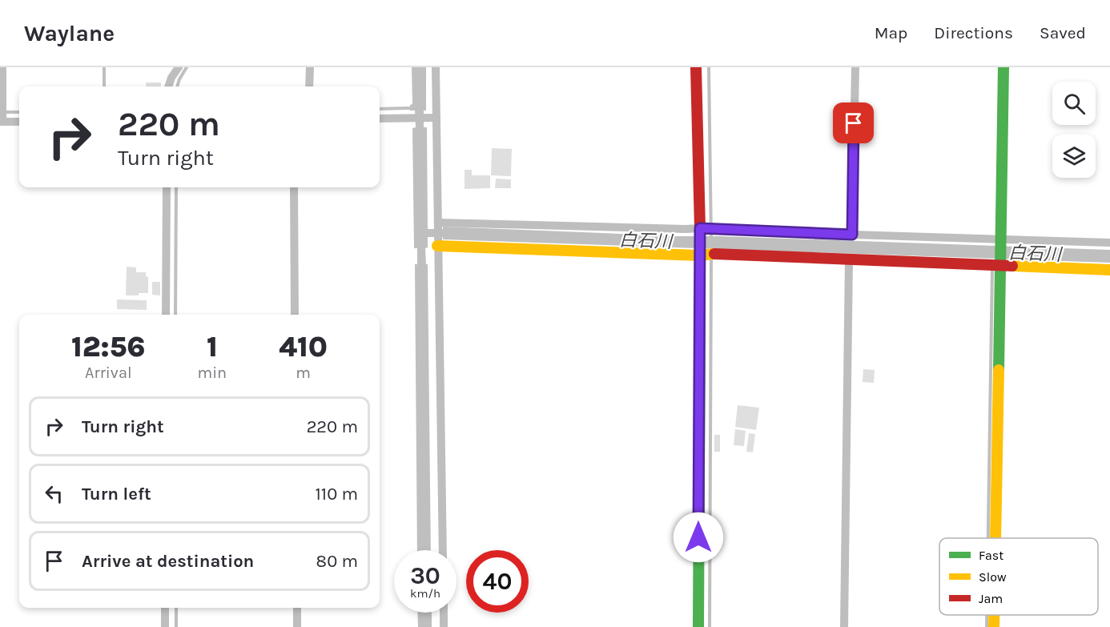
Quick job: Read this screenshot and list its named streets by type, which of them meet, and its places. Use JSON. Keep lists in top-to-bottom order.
{
  "water": ["白石川"],
  "legend": ["Fast", "Slow", "Jam"],
  "page": {
    "header": "Waylane",
    "nav": ["Map", "Directions", "Saved"],
    "turn": ["220 m", "Turn right"],
    "eta": [
      "12:56",
      "Arrival",
      "1",
      "min",
      "410",
      "m"
    ],
    "list": [
      {
        "name": "Turn right",
        "value": "220 m"
      },
      {
        "name": "Turn left",
        "value": "110 m"
      },
      {
        "name": "Arrive at destination",
        "value": "80 m"
      }
    ],
    "speed": "30 km/h",
    "limit": "40"
  }
}
